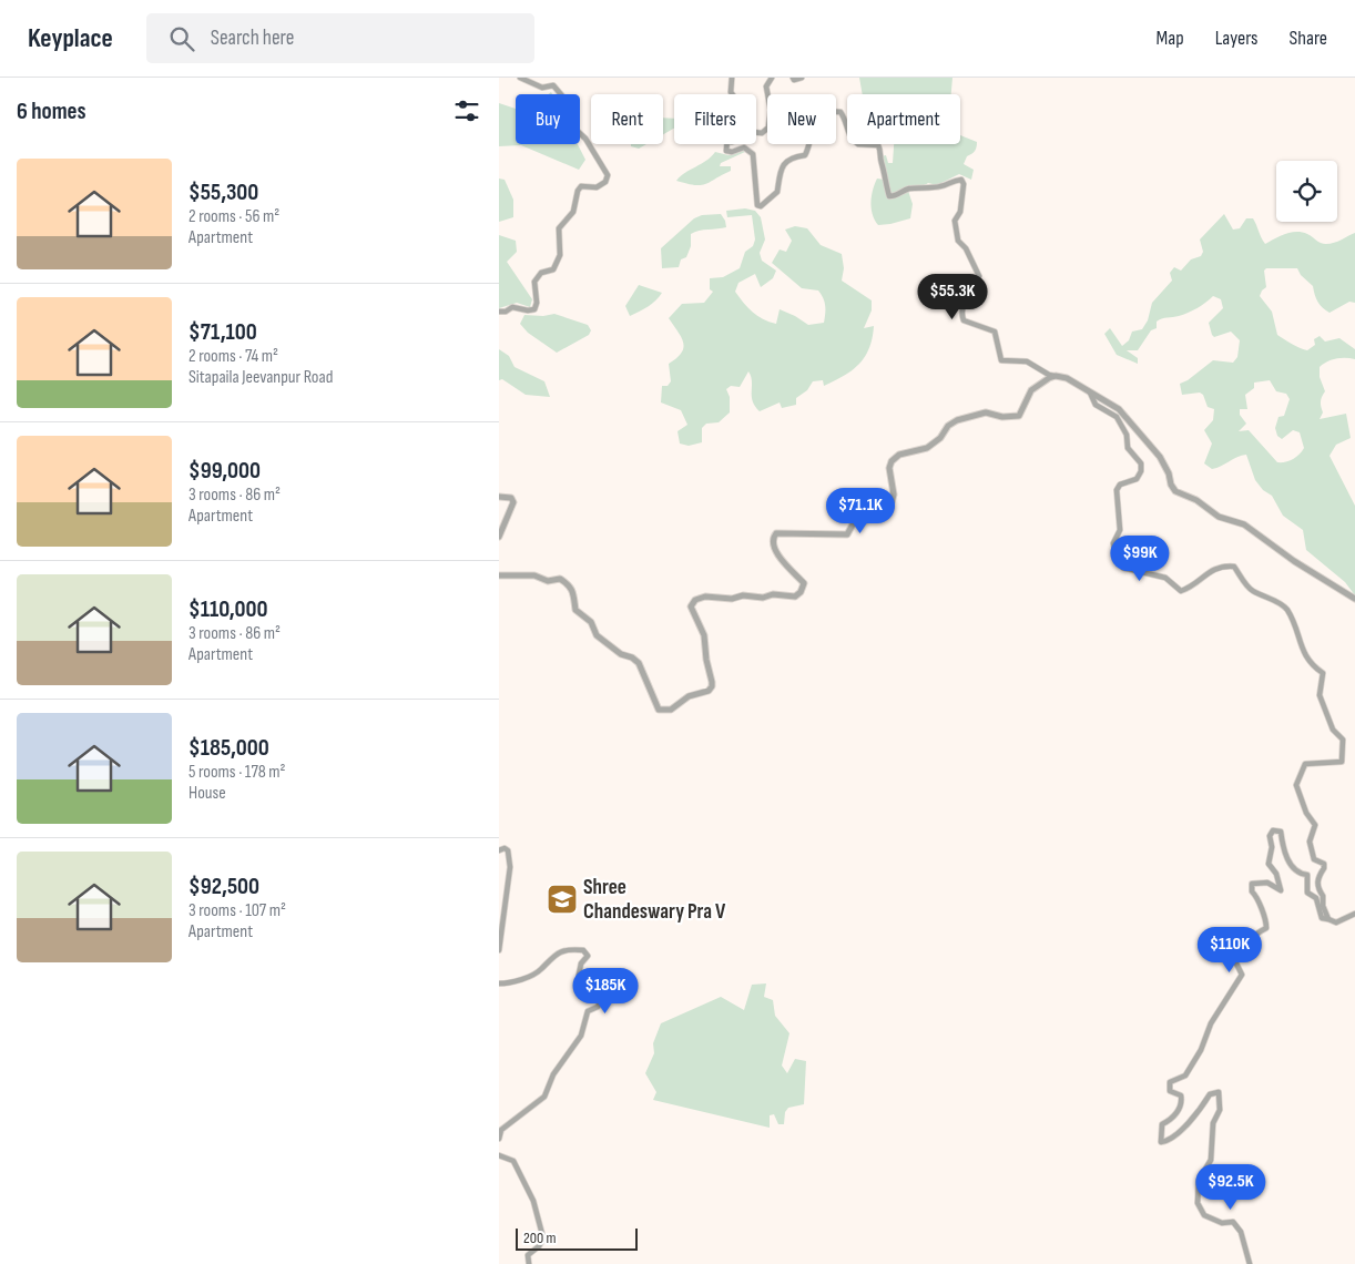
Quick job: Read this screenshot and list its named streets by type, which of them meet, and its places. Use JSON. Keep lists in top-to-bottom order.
{
  "places": {
    "school or university": ["Shree Chandeswary Pra V"]
  },
  "scale_bar": "200 m",
  "page": {
    "header": "Keyplace",
    "search": "Search here",
    "nav": ["Map", "Layers", "Share"],
    "heading": "6 homes",
    "chip": [
      "Buy",
      "Rent",
      "Filters",
      "New",
      "Apartment"
    ],
    "list": [
      {
        "name": "$55,300",
        "note": "2 rooms · 56 m² · Apartment"
      },
      {
        "name": "$71,100",
        "note": "2 rooms · 74 m² · Sitapaila Jeevanpur Road"
      },
      {
        "name": "$99,000",
        "note": "3 rooms · 86 m² · Apartment"
      },
      {
        "name": "$110,000",
        "note": "3 rooms · 86 m² · Apartment"
      },
      {
        "name": "$185,000",
        "note": "5 rooms · 178 m² · House"
      },
      {
        "name": "$92,500",
        "note": "3 rooms · 107 m² · Apartment"
      }
    ],
    "price": [
      "$55.3K",
      "$71.1K",
      "$99K",
      "$110K",
      "$185K",
      "$92.5K"
    ],
    "scale": "200 m"
  }
}
